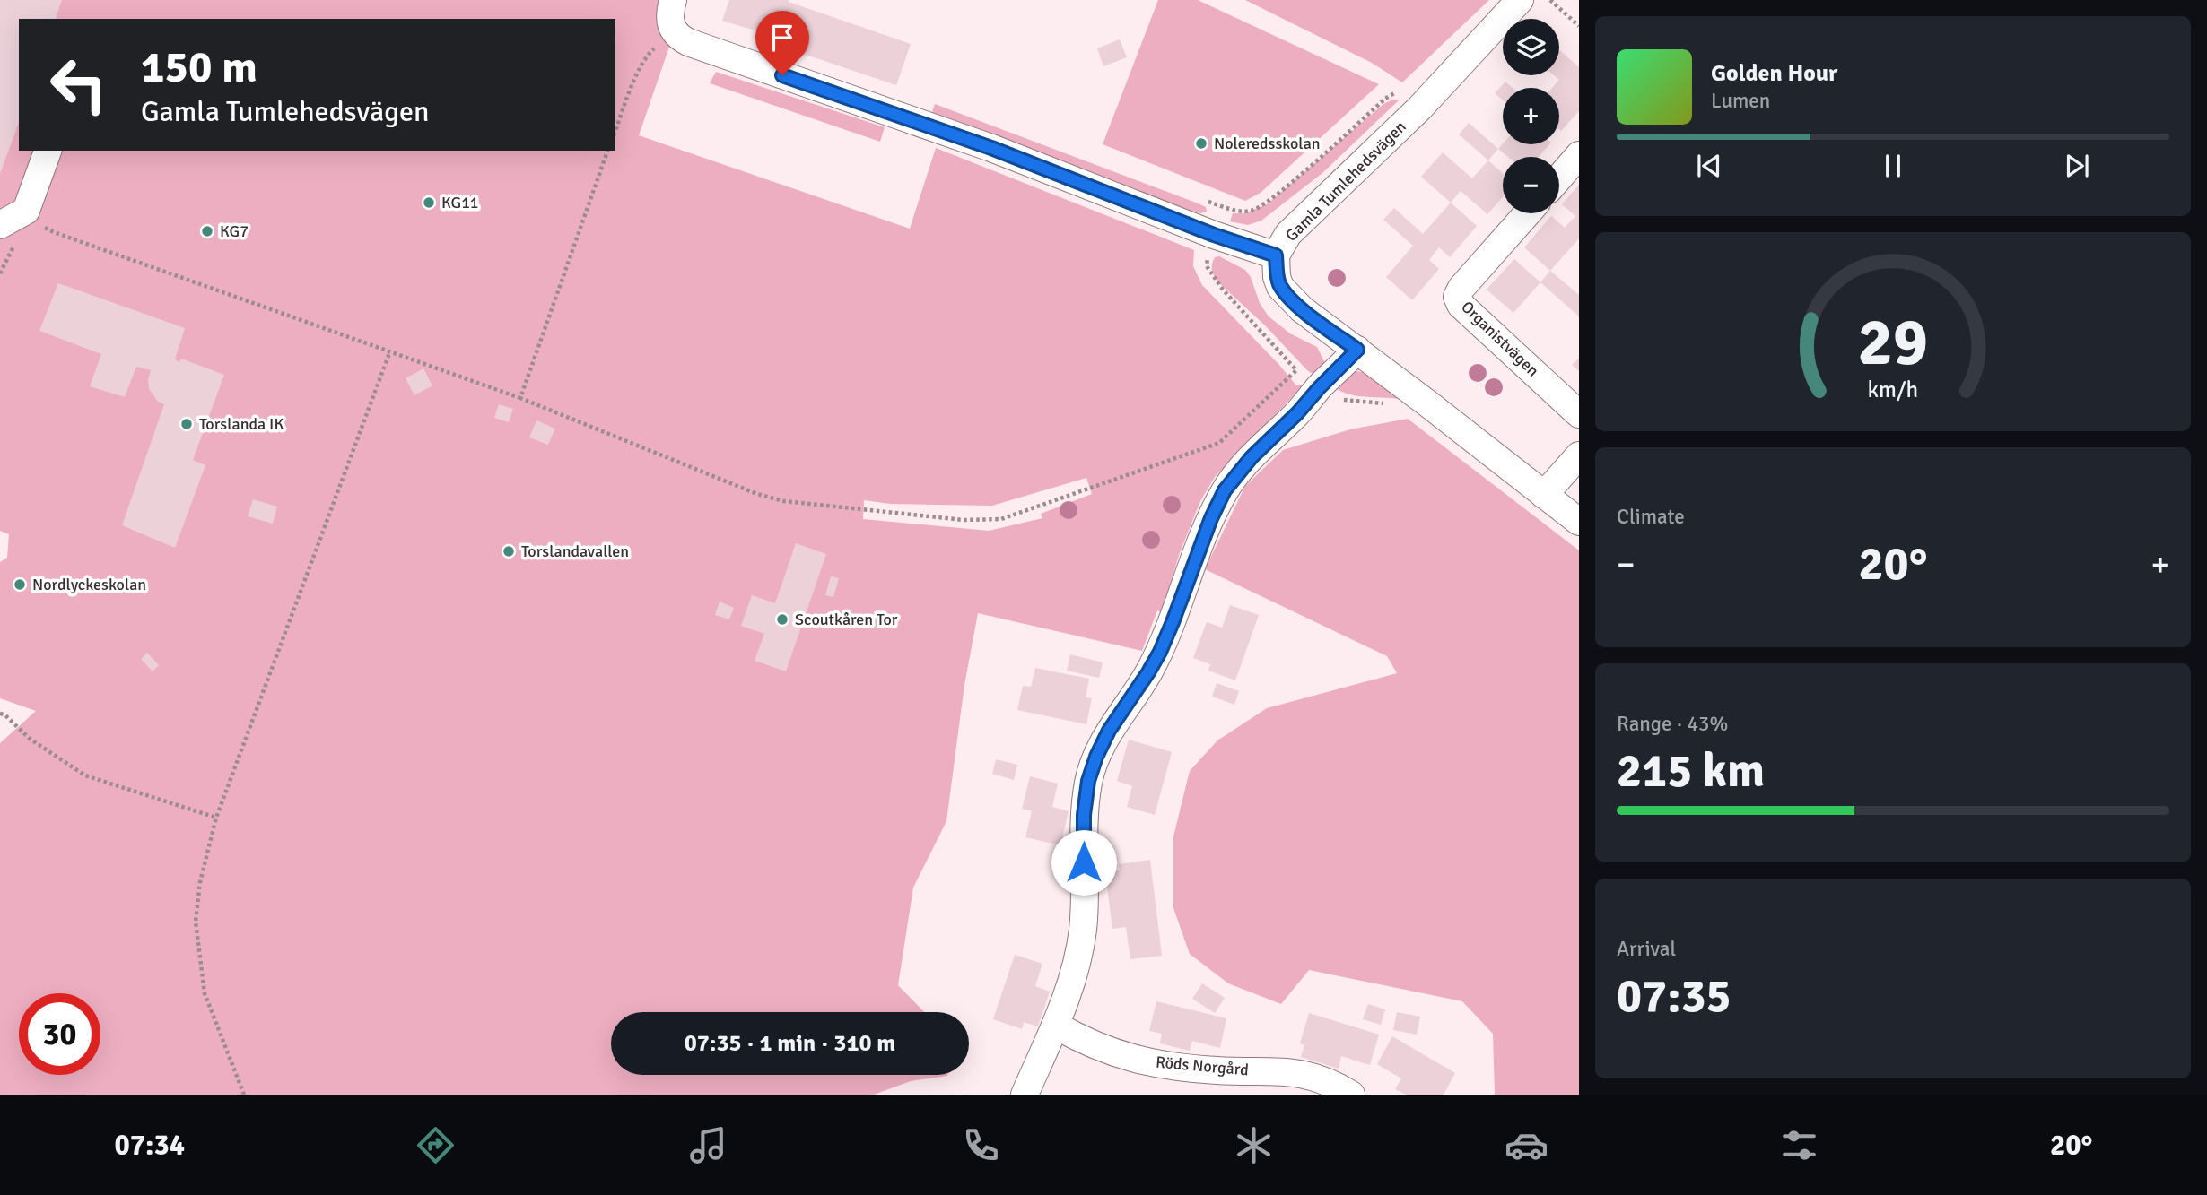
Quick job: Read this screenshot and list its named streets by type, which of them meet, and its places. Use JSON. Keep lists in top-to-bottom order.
{
  "streets": {
    "street": ["Gamla Tumlehedsvägen", "Organistvägen", "Röds Norgård"]
  },
  "places": [
    "Noleredsskolan",
    "KG11",
    "KG7",
    "Torslanda IK",
    "Torslandavallen",
    "Nordlyckeskolan",
    "Scoutkåren Tor"
  ],
  "page": {
    "map_buttons": ["+", "−"],
    "turn": ["150 m", "Gamla Tumlehedsvägen"],
    "song": ["Golden Hour", "Lumen"],
    "tile": [
      "Climate",
      ["Range · 43%", "215 km"],
      ["Arrival", "07:35"]
    ],
    "heat": ["−", "20°", "+"],
    "limit": "30",
    "trip": "07:35 · 1 min · 310 m",
    "tabs": ["07:34", "20°"],
    "gauge": ["29", "km/h"]
  }
}
